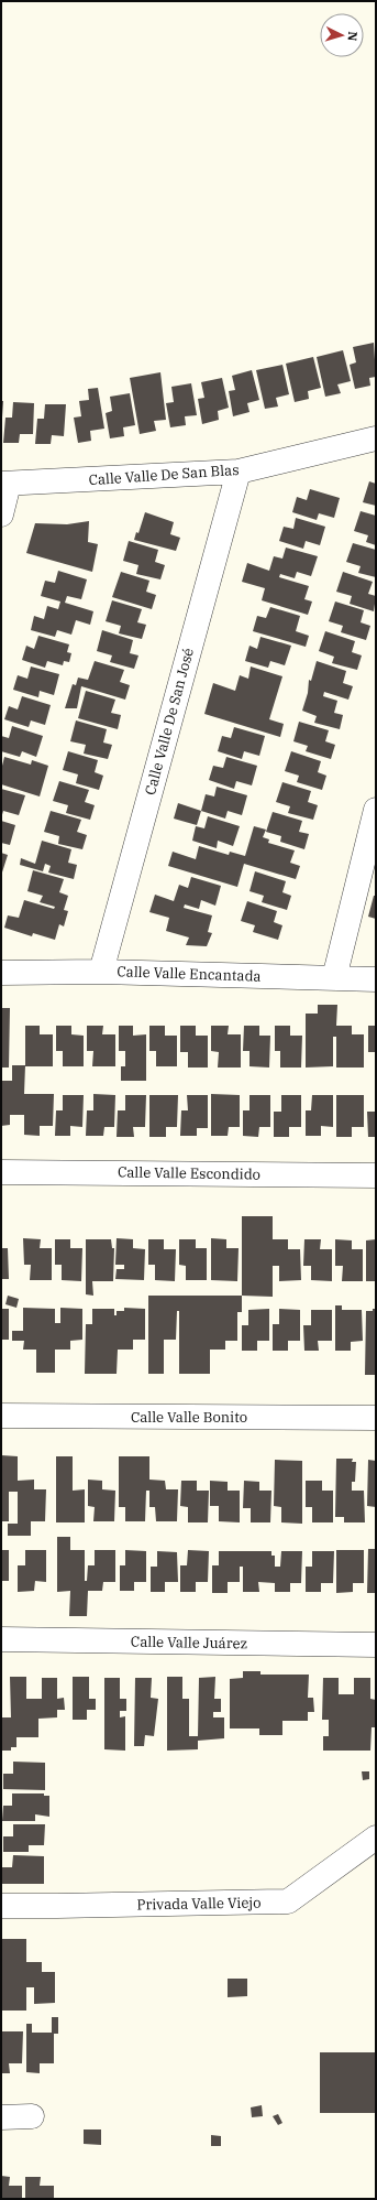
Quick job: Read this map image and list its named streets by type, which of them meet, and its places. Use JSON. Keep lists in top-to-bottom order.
{
  "streets": {
    "street": [
      "Calle Valle De San Blas",
      "Calle Valle De San José",
      "Calle Valle Encantada",
      "Calle Valle Escondido",
      "Calle Valle Bonito",
      "Calle Valle Juárez",
      "Privada Valle Viejo"
    ]
  },
  "crossings": [
    ["Calle Valle De San Blas", "Calle Valle De San José"],
    ["Calle Valle De San José", "Calle Valle Encantada"]
  ],
  "north": "right"
}
